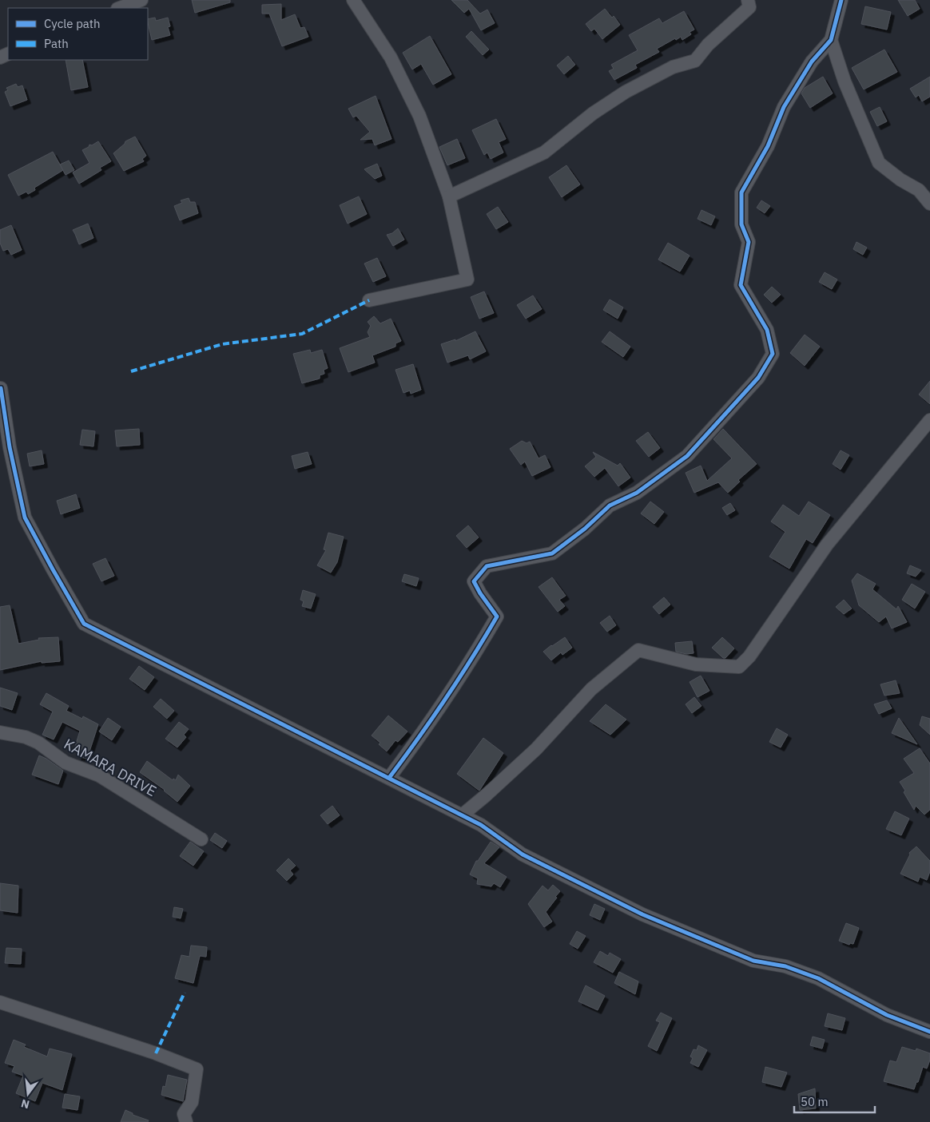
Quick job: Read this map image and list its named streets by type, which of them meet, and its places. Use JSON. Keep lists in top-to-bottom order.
{
  "streets": {
    "street": ["KAMARA DRIVE"]
  },
  "legend": ["Cycle path", "Path"],
  "scale_bar": "50 m",
  "north": "bottom"
}
